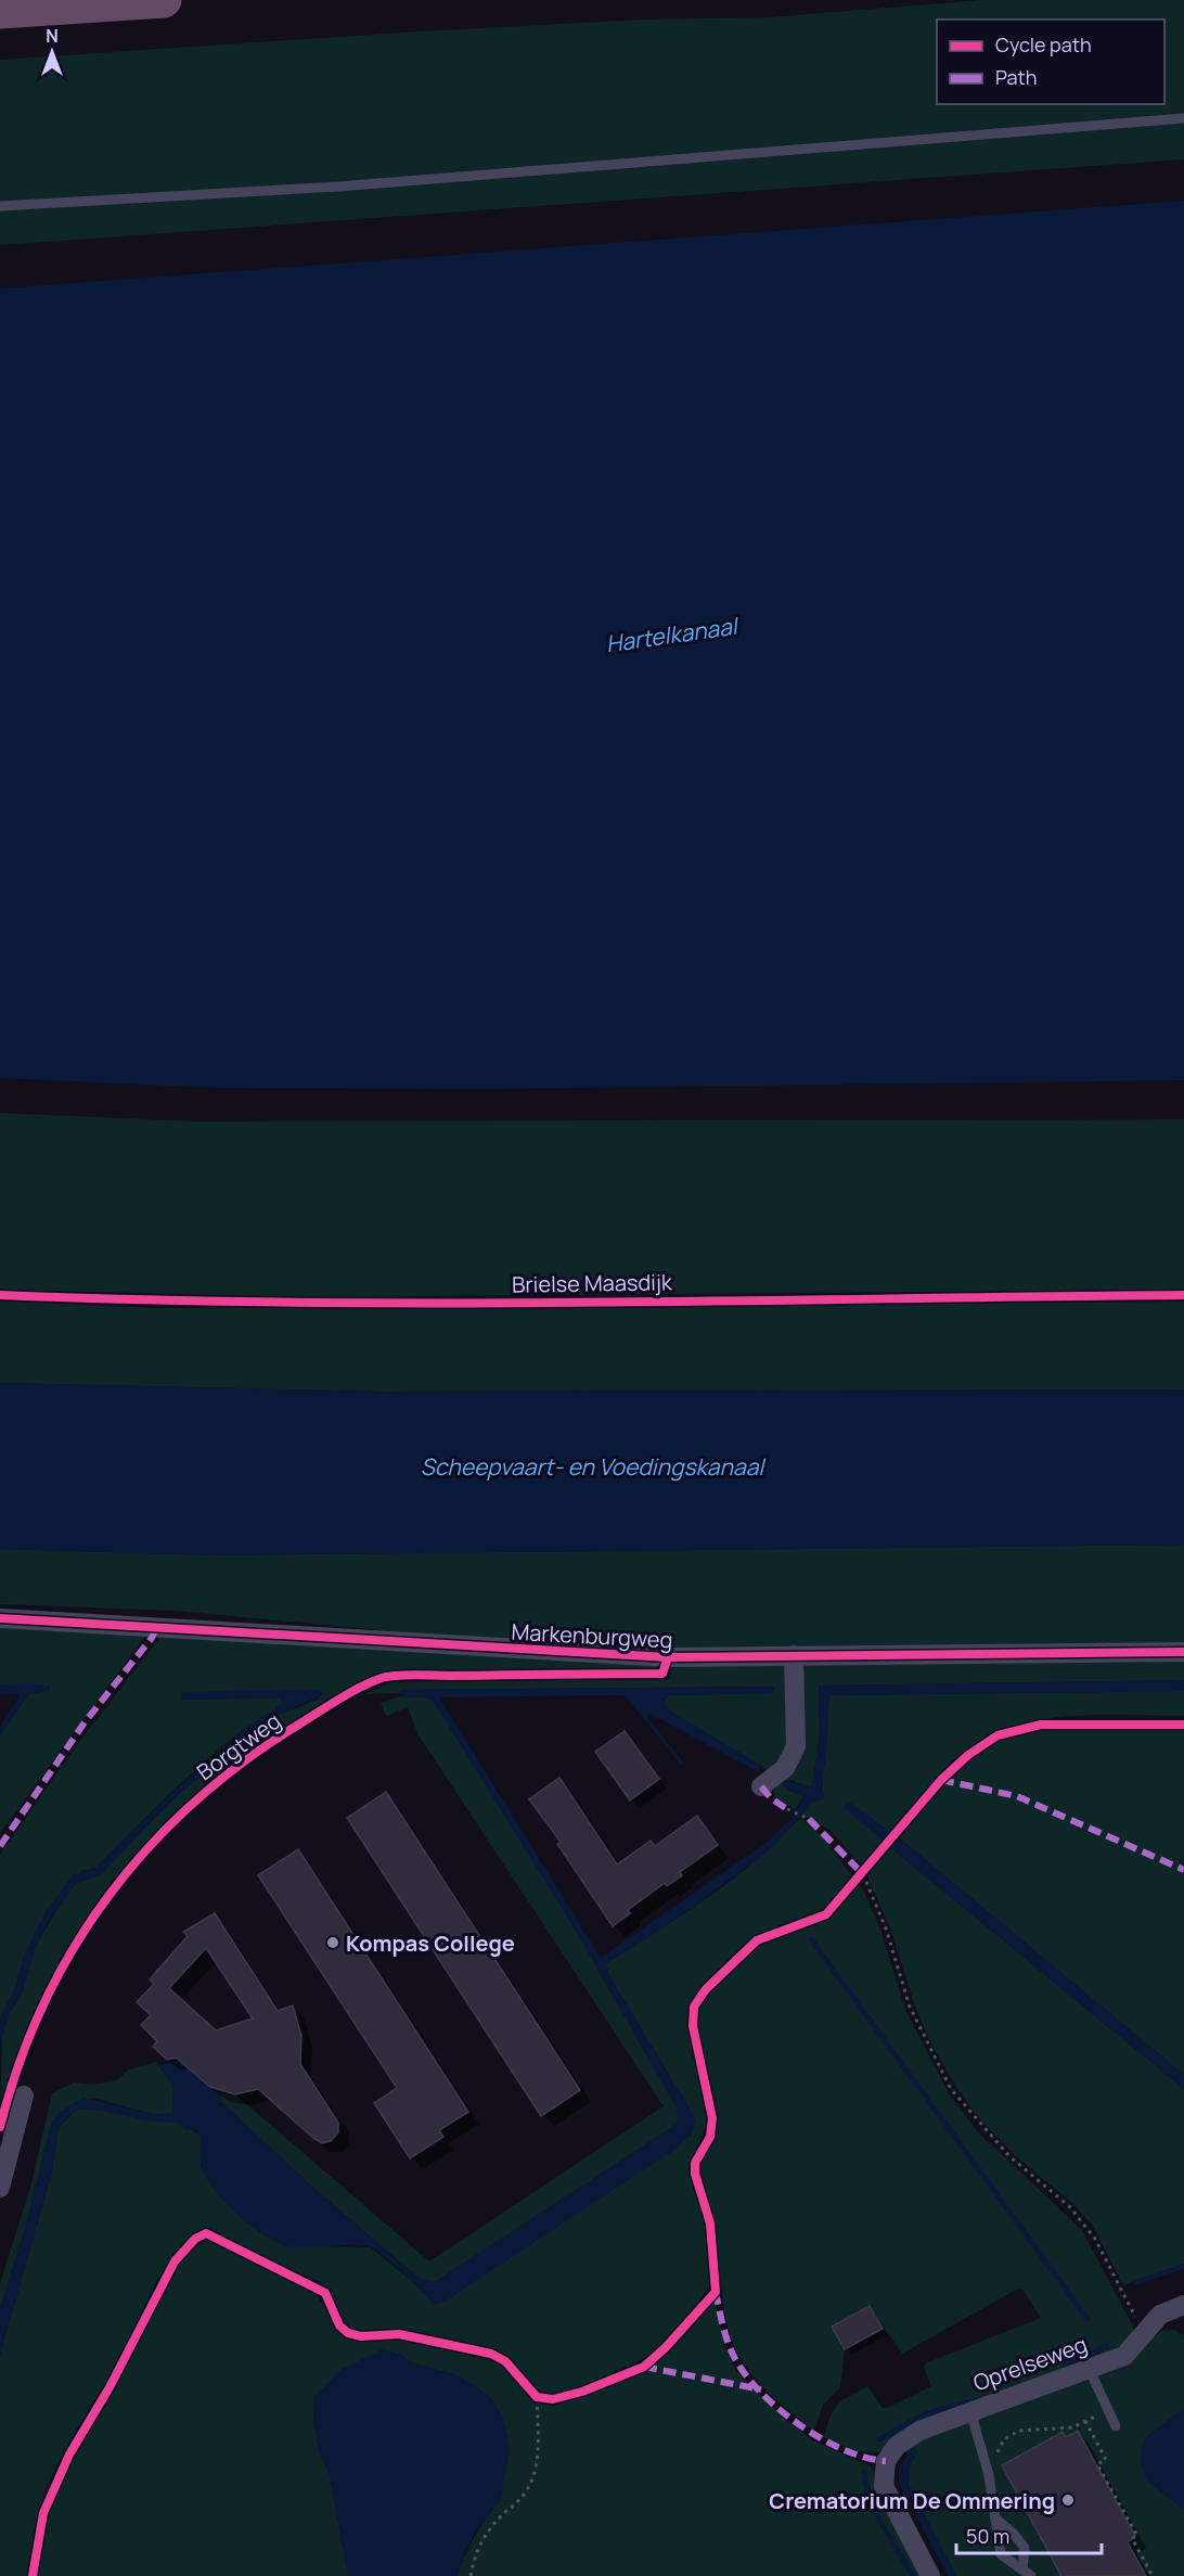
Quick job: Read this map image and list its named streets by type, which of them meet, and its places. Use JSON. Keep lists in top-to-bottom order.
{
  "streets": {
    "street": ["Markenburgweg", "Oprelseweg"],
    "cycle path": ["Brielse Maasdijk", "Borgtweg"]
  },
  "water": ["Hartelkanaal", "Scheepvaart- en Voedingskanaal"],
  "places": ["Kompas College", "Crematorium De Ommering"],
  "legend": ["Cycle path", "Path"],
  "scale_bar": "50 m",
  "north": "top"
}
